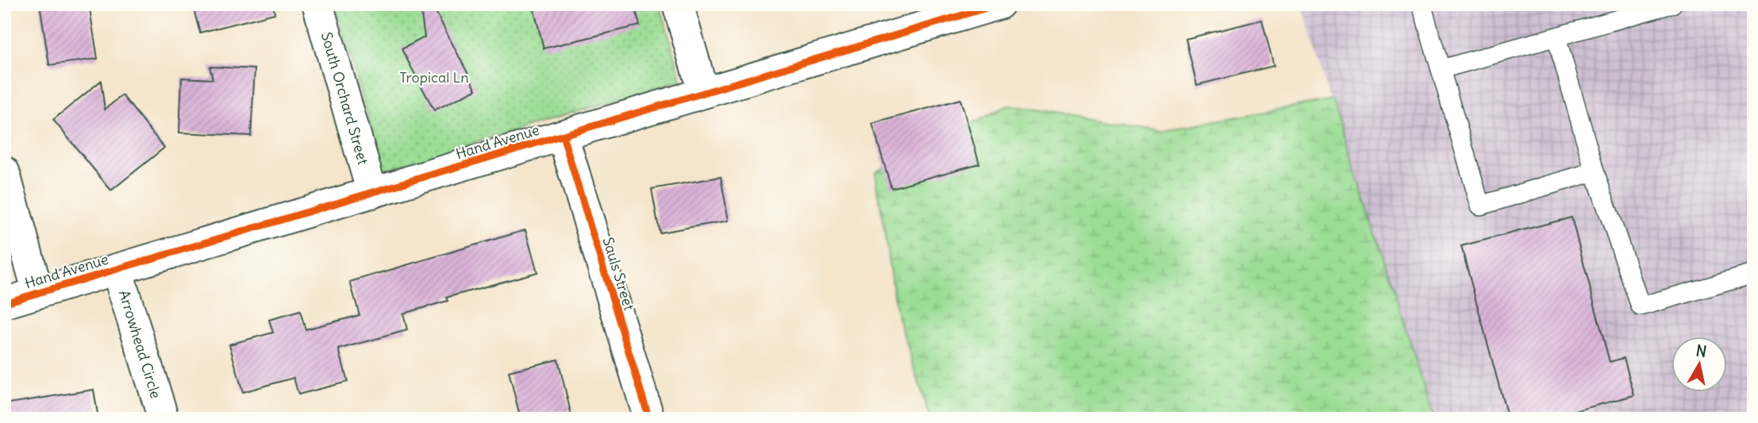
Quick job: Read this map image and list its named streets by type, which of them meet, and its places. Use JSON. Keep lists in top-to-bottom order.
{
  "streets": {
    "street": [
      "South Orchard Street",
      "Hand Avenue",
      "Sauls Street",
      "Arrowhead Circle"
    ]
  },
  "crossings": [
    ["South Orchard Street", "Hand Avenue"],
    ["Hand Avenue", "Sauls Street"],
    ["Hand Avenue", "Arrowhead Circle"]
  ],
  "parks": ["Tropical Ln"],
  "north": "top"
}
